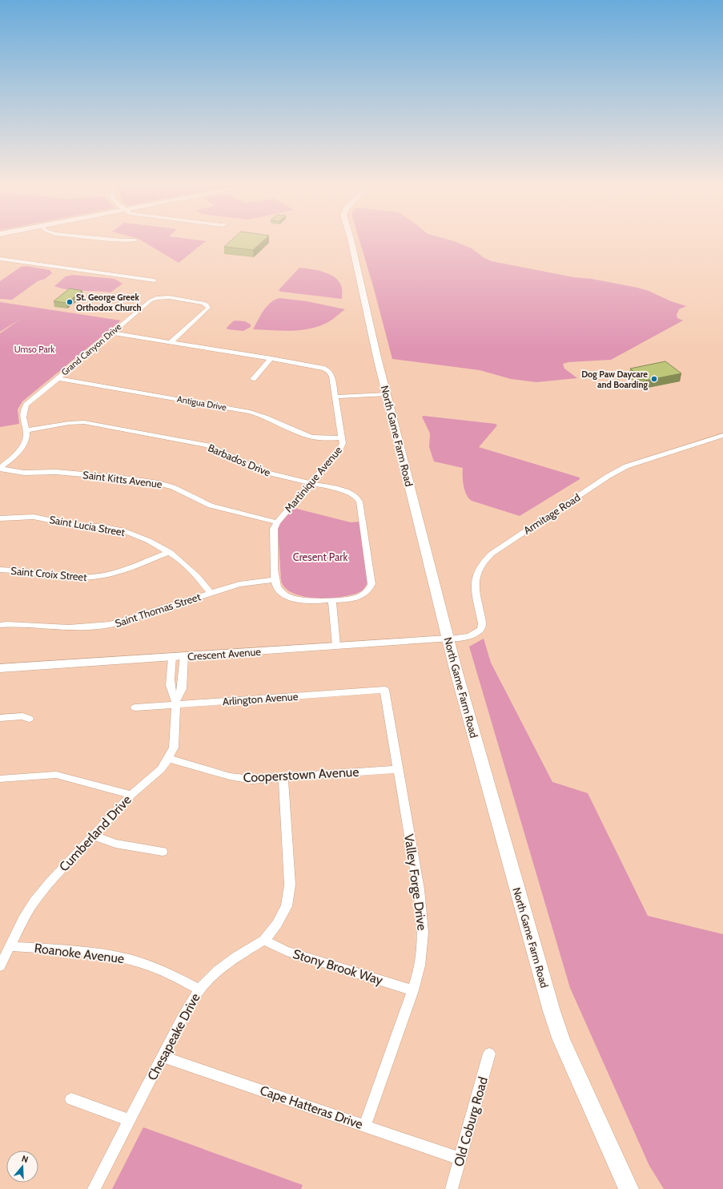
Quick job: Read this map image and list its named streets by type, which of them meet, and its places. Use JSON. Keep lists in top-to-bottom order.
{
  "streets": {
    "main road": ["North Game Farm Road"],
    "street": [
      "Grand Canyon Drive",
      "Antigua Drive",
      "Barbados Drive",
      "Saint Kitts Avenue",
      "Martinique Avenue",
      "Armitage Road",
      "Saint Lucia Street",
      "Saint Croix Street",
      "Saint Thomas Street",
      "Crescent Avenue",
      "Arlington Avenue",
      "Cooperstown Avenue",
      "Cumberland Drive",
      "Valley Forge Drive",
      "Roanoke Avenue",
      "Stony Brook Way",
      "Chesapeake Drive",
      "Cape Hatteras Drive",
      "Old Coburg Road"
    ]
  },
  "crossings": [
    ["Grand Canyon Drive", "Antigua Drive"],
    ["Grand Canyon Drive", "Barbados Drive"],
    ["Grand Canyon Drive", "Martinique Avenue"],
    ["Antigua Drive", "Martinique Avenue"],
    ["North Game Farm Road", "Armitage Road"],
    ["North Game Farm Road", "Crescent Avenue"],
    ["Barbados Drive", "Martinique Avenue"],
    ["Saint Kitts Avenue", "Martinique Avenue"],
    ["Martinique Avenue", "Saint Thomas Street"],
    ["Armitage Road", "Crescent Avenue"],
    ["Saint Lucia Street", "Saint Croix Street"],
    ["Saint Lucia Street", "Saint Thomas Street"],
    ["Crescent Avenue", "Cumberland Drive"],
    ["Arlington Avenue", "Cumberland Drive"],
    ["Arlington Avenue", "Valley Forge Drive"],
    ["Cooperstown Avenue", "Cumberland Drive"],
    ["Cooperstown Avenue", "Valley Forge Drive"],
    ["Cooperstown Avenue", "Chesapeake Drive"],
    ["Cumberland Drive", "Roanoke Avenue"],
    ["Valley Forge Drive", "Stony Brook Way"],
    ["Valley Forge Drive", "Cape Hatteras Drive"],
    ["Roanoke Avenue", "Chesapeake Drive"],
    ["Stony Brook Way", "Chesapeake Drive"],
    ["Chesapeake Drive", "Cape Hatteras Drive"],
    ["Cape Hatteras Drive", "Old Coburg Road"]
  ],
  "parks": ["Umso Park", "Cresent Park"],
  "places": ["St. George Greek Orthodox Church", "Dog Paw Daycare and Boarding"],
  "north": "top"
}
